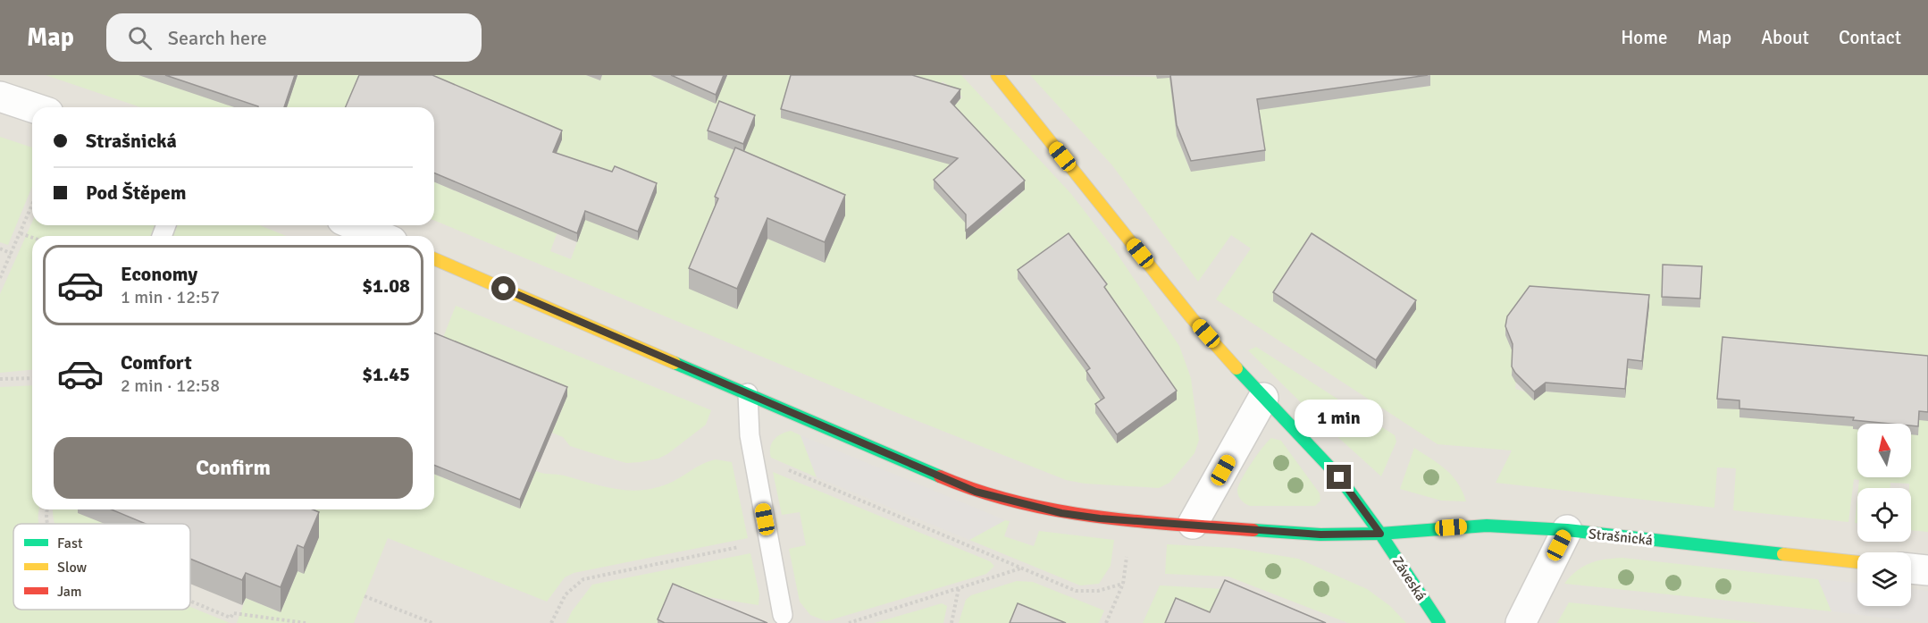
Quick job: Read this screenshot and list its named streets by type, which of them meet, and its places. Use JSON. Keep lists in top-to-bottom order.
{
  "streets": {
    "street": ["Strašnická", "Záveská"]
  },
  "crossings": [
    ["Strašnická", "Záveská"]
  ],
  "legend": ["Fast", "Slow", "Jam"],
  "north": "top",
  "page": {
    "header": "Map",
    "search": "Search here",
    "nav": [
      "Home",
      "Map",
      "About",
      "Contact"
    ],
    "banner": ["Strašnická", "Pod Štěpem"],
    "list": [
      {
        "name": "Economy",
        "note": "1 min · 12:57",
        "value": "$1.08"
      },
      {
        "name": "Comfort",
        "note": "2 min · 12:58",
        "value": "$1.45"
      }
    ],
    "bubble": "1 min",
    "buttons": "Confirm"
  }
}
